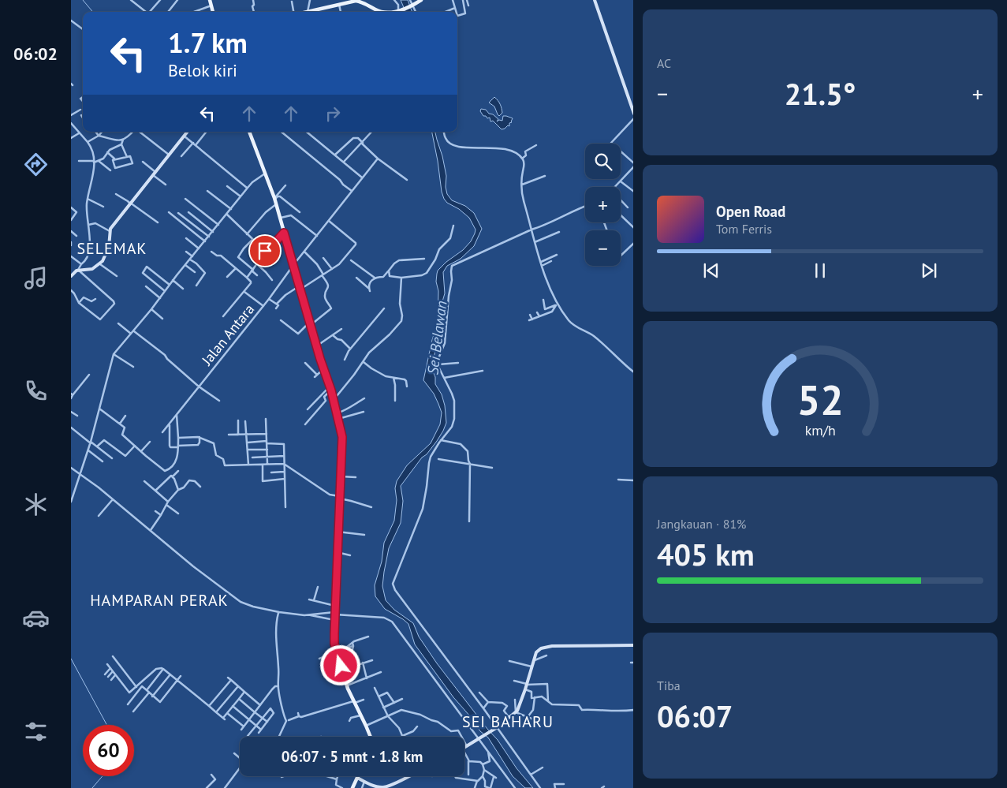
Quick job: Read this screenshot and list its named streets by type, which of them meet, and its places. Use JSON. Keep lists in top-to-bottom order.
{
  "streets": {
    "street": ["Jalan Antara"]
  },
  "districts": ["SELEMAK", "HAMPARAN PERAK", "SEI BAHARU"],
  "water": ["Sei Belawan"],
  "page": {
    "tabs": "06:02",
    "tile": [
      "AC",
      ["Jangkauan · 81%", "405 km"],
      ["Tiba", "06:07"]
    ],
    "turn": ["1.7 km", "Belok kiri"],
    "heat": ["−", "21.5°", "+"],
    "map_buttons": ["+", "−"],
    "song": ["Open Road", "Tom Ferris"],
    "limit": "60",
    "trip": "06:07 · 5 mnt · 1.8 km",
    "gauge": ["52", "km/h"]
  }
}
